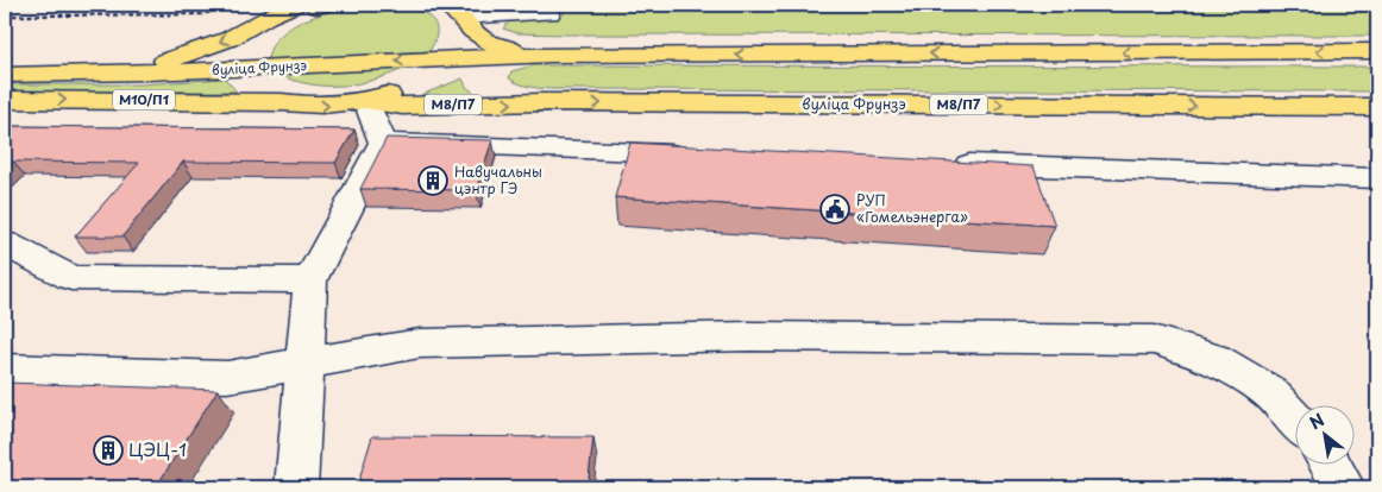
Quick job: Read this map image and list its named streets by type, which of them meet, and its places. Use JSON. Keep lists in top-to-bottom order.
{
  "streets": {
    "main road": ["вуліца Фрунзэ", "М10/П1", "М8/П7"]
  },
  "crossings": [
    ["вуліца Фрунзэ", "М8/П7"]
  ],
  "places": {
    "building": ["Навучальны цэнтр ГЭ", "ЦЭЦ-1"],
    "public building": ["РУП «Гомельэнерга»"]
  },
  "north": "top left"
}
